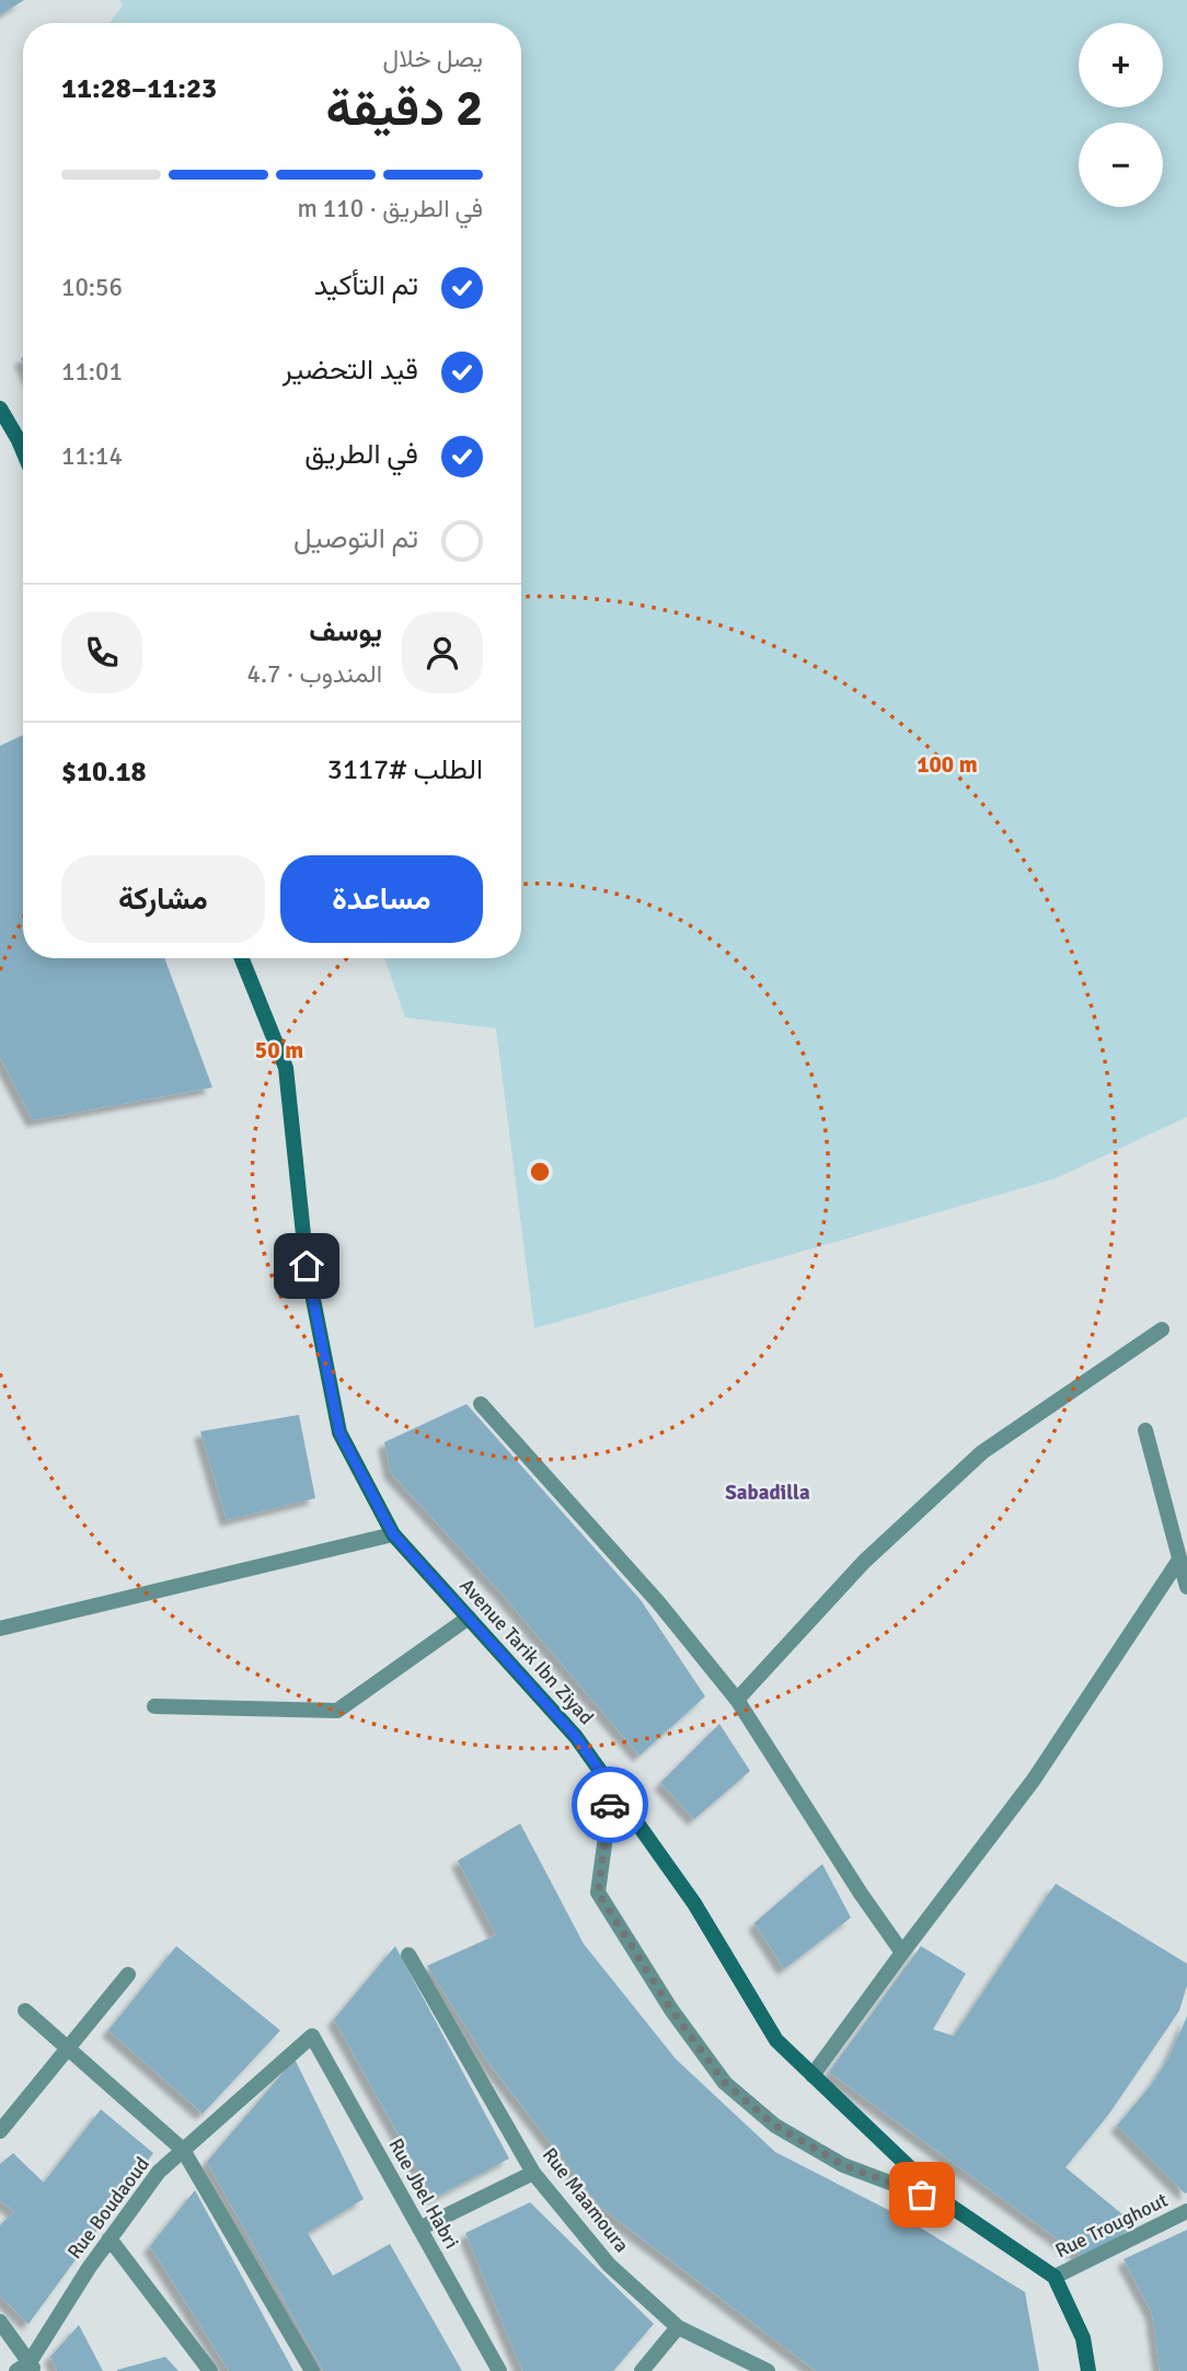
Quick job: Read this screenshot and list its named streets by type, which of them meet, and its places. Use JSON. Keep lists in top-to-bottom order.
{
  "streets": {
    "street": [
      "Avenue Tarik Ibn Ziyad",
      "Rue Jbel Habri",
      "Rue Maamoura",
      "Rue Boudaoud",
      "Rue Troughout"
    ]
  },
  "crossings": [
    ["Avenue Tarik Ibn Ziyad", "Rue Troughout"],
    ["Rue Jbel Habri", "Rue Boudaoud"]
  ],
  "districts": ["Sabadilla"],
  "page": {
    "map_buttons": ["+", "−"],
    "heading": ["2 دقيقة", "يصل خلال", "11:23–11:28"],
    "panel": [
      "يوسف",
      "المندوب · 4.7",
      "الطلب #3117",
      "$10.18"
    ],
    "bar": "في الطريق · 110 m",
    "list": [
      ["تم التأكيد", "10:56"],
      ["قيد التحضير", "11:01"],
      ["في الطريق", "11:14"],
      "تم التوصيل"
    ],
    "buttons": ["مساعدة", "مشاركة"]
  },
  "rings": ["100 m", "50 m"]
}
